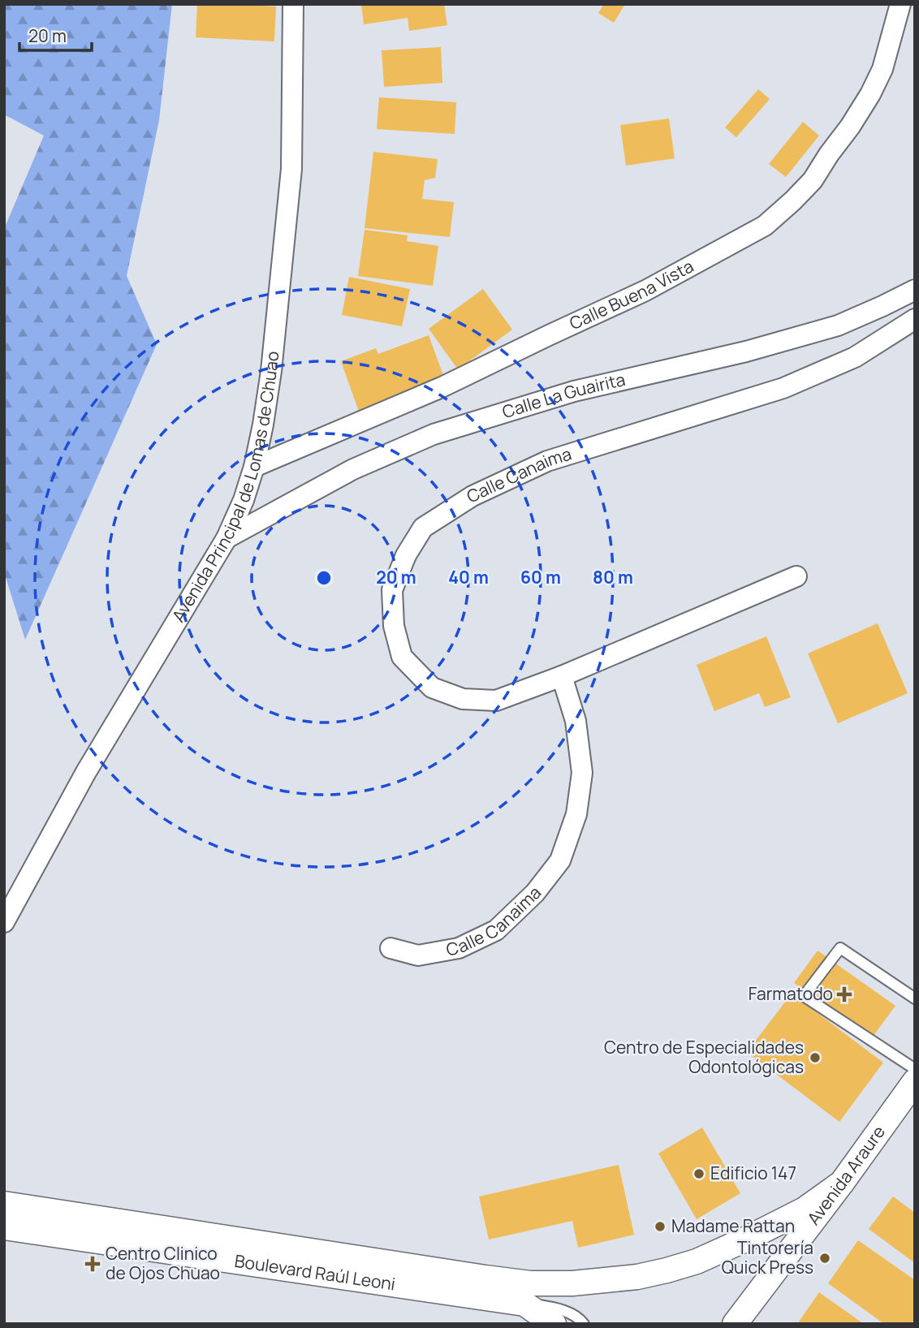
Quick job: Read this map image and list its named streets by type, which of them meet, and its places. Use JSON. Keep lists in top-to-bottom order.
{
  "streets": {
    "street": [
      "Calle Buena Vista",
      "Calle La Guairita",
      "Calle Canaima",
      "Avenida Principal de Lomas de Chuao",
      "Avenida Araure",
      "Boulevard Raúl Leoni"
    ]
  },
  "crossings": [
    ["Calle Buena Vista", "Avenida Principal de Lomas de Chuao"],
    ["Calle La Guairita", "Avenida Principal de Lomas de Chuao"],
    ["Avenida Araure", "Boulevard Raúl Leoni"]
  ],
  "places": {
    "health": ["Farmatodo", "Centro Clinico de Ojos Chuao"],
    "other": [
      "Centro de Especialidades Odontológicas",
      "Edificio 147",
      "Madame Rattan",
      "Tintorería Quick Press"
    ]
  },
  "scale_bar": "20 m",
  "rings": [
    "20 m",
    "40 m",
    "60 m",
    "80 m"
  ]
}
